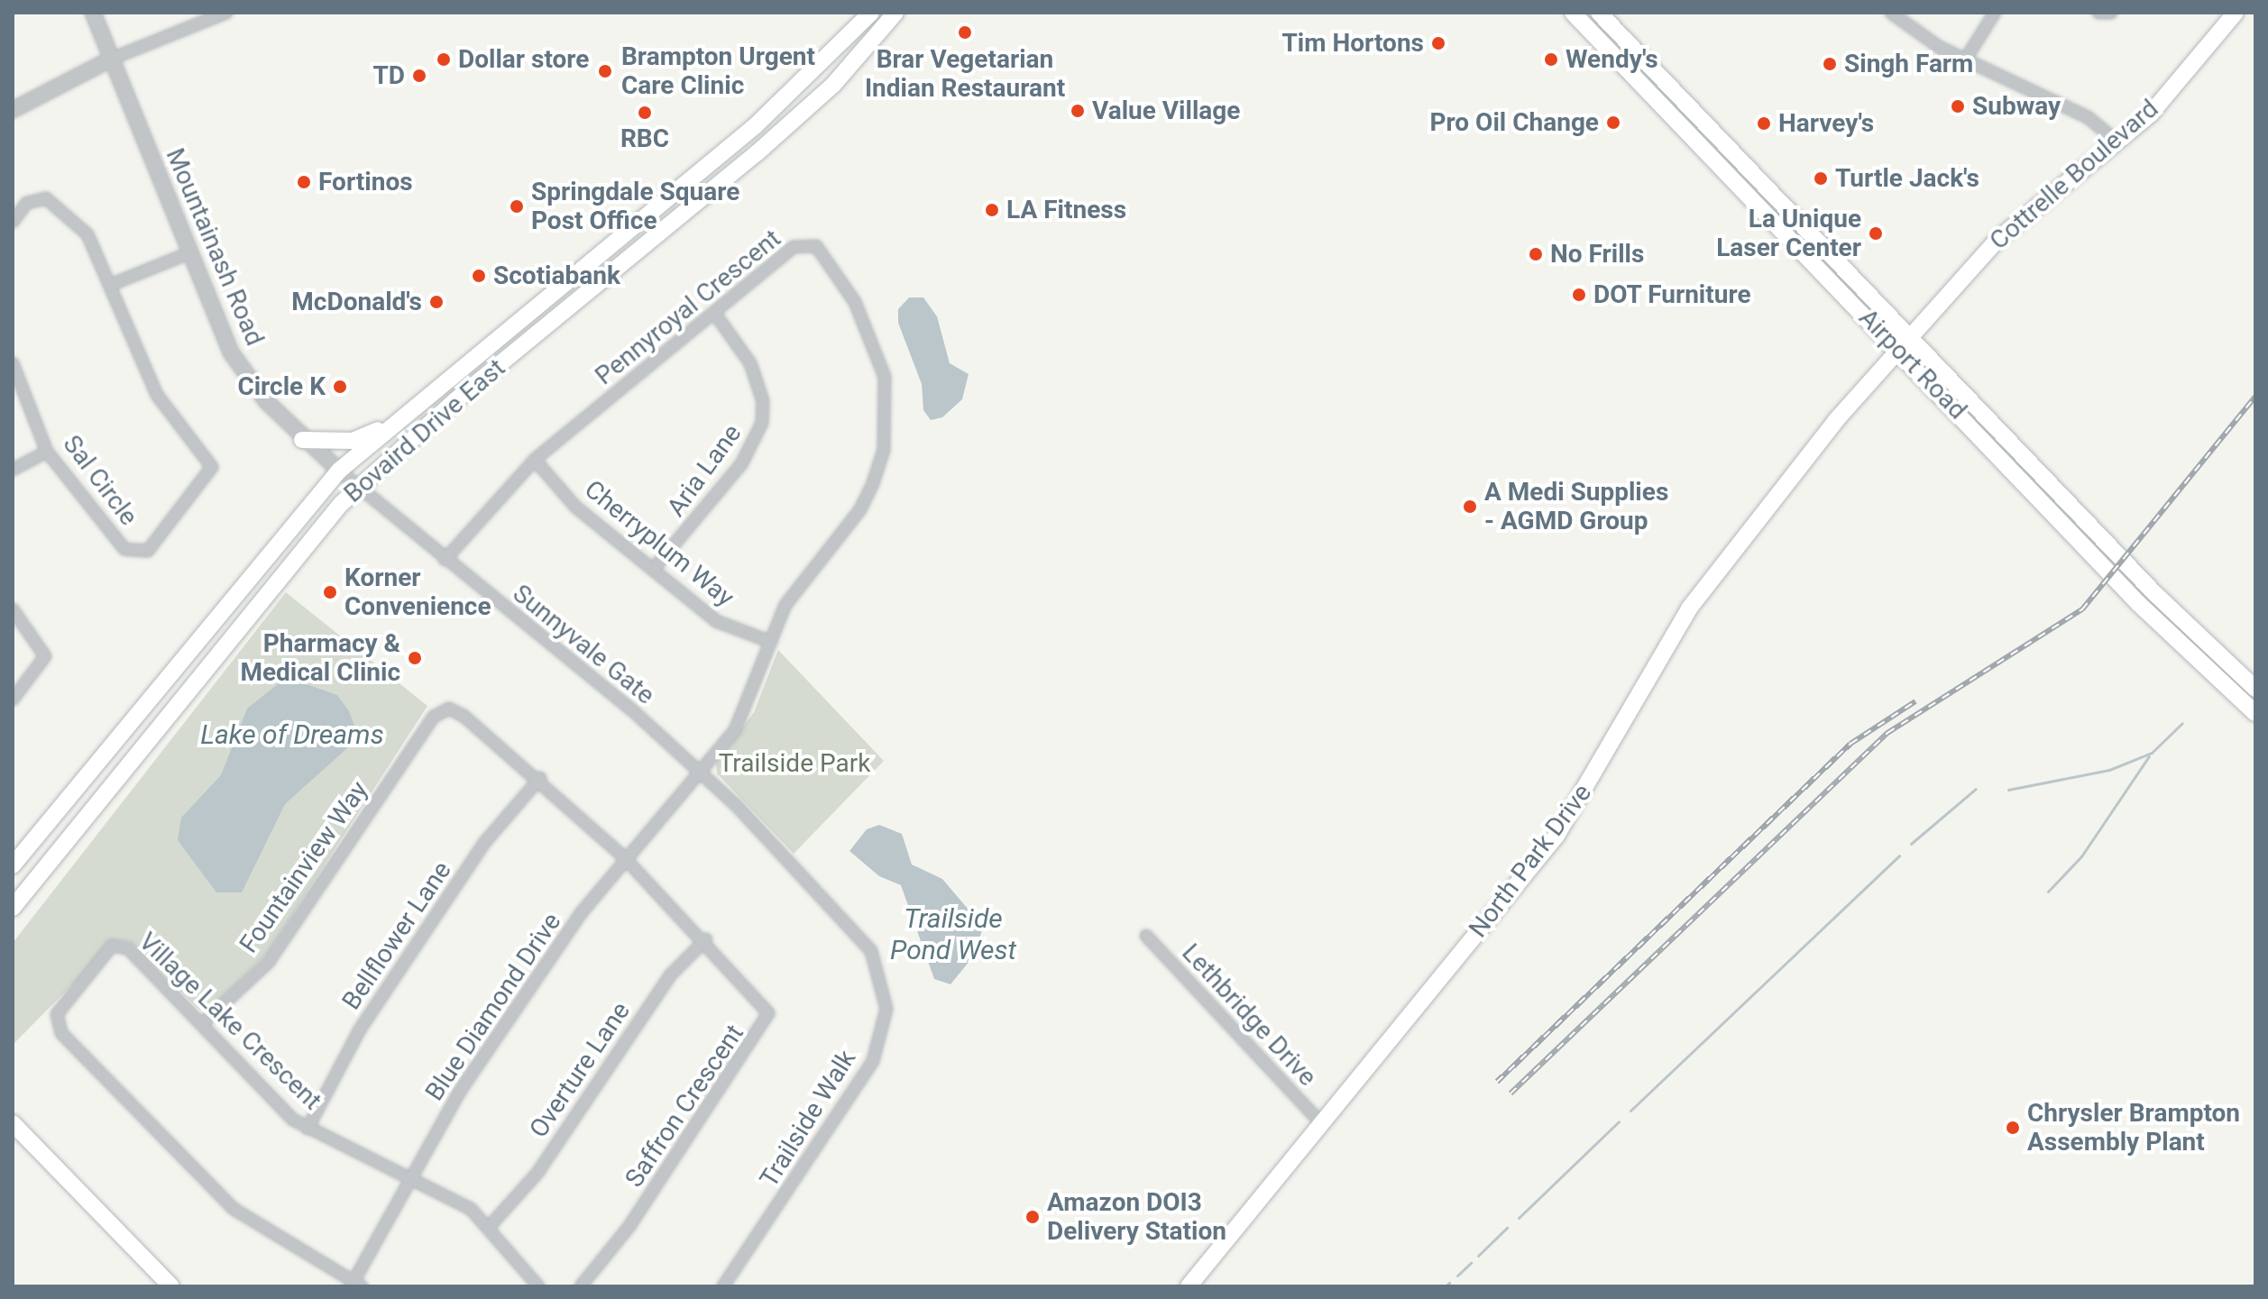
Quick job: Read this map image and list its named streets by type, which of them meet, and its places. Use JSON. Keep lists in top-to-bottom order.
{
  "streets": {
    "main road": [
      "Cottrelle Boulevard",
      "Airport Road",
      "Bovaird Drive East",
      "North Park Drive"
    ],
    "street": [
      "Mountainash Road",
      "Pennyroyal Crescent",
      "Aria Lane",
      "Sal Circle",
      "Cherryplum Way",
      "Sunnyvale Gate",
      "Fountainview Way",
      "Bellflower Lane",
      "Blue Diamond Drive",
      "Lethbridge Drive",
      "Village Lake Crescent",
      "Overture Lane",
      "Saffron Crescent",
      "Trailside Walk"
    ]
  },
  "crossings": [
    ["Cottrelle Boulevard", "Airport Road"],
    ["Cottrelle Boulevard", "North Park Drive"],
    ["Mountainash Road", "Bovaird Drive East"],
    ["Mountainash Road", "Sunnyvale Gate"],
    ["Pennyroyal Crescent", "Aria Lane"],
    ["Pennyroyal Crescent", "Cherryplum Way"],
    ["Pennyroyal Crescent", "Sunnyvale Gate"],
    ["Pennyroyal Crescent", "Blue Diamond Drive"],
    ["Pennyroyal Crescent", "Trailside Walk"],
    ["Airport Road", "North Park Drive"],
    ["Bovaird Drive East", "Sunnyvale Gate"],
    ["Aria Lane", "Cherryplum Way"],
    ["Sunnyvale Gate", "Blue Diamond Drive"],
    ["Sunnyvale Gate", "Trailside Walk"],
    ["North Park Drive", "Lethbridge Drive"],
    ["Fountainview Way", "Bellflower Lane"],
    ["Fountainview Way", "Blue Diamond Drive"],
    ["Fountainview Way", "Village Lake Crescent"],
    ["Fountainview Way", "Saffron Crescent"],
    ["Bellflower Lane", "Village Lake Crescent"],
    ["Blue Diamond Drive", "Village Lake Crescent"],
    ["Blue Diamond Drive", "Saffron Crescent"],
    ["Blue Diamond Drive", "Trailside Walk"],
    ["Overture Lane", "Saffron Crescent"]
  ],
  "water": ["Lake of Dreams", "Trailside Pond West"],
  "parks": ["Trailside Park"],
  "places": [
    "Brar Vegetarian Indian Restaurant",
    "Tim Hortons",
    "Dollar store",
    "Wendy's",
    "Singh Farm",
    "Brampton Urgent Care Clinic",
    "TD",
    "Subway",
    "Value Village",
    "RBC",
    "Pro Oil Change",
    "Harvey's",
    "Turtle Jack's",
    "Fortinos",
    "Springdale Square Post Office",
    "LA Fitness",
    "La Unique Laser Center",
    "No Frills",
    "Scotiabank",
    "DOT Furniture",
    "McDonald's",
    "Circle K",
    "A Medi Supplies - AGMD Group",
    "Korner Convenience",
    "Pharmacy & Medical Clinic",
    "Chrysler Brampton Assembly Plant",
    "Amazon DOI3 Delivery Station"
  ]
}
